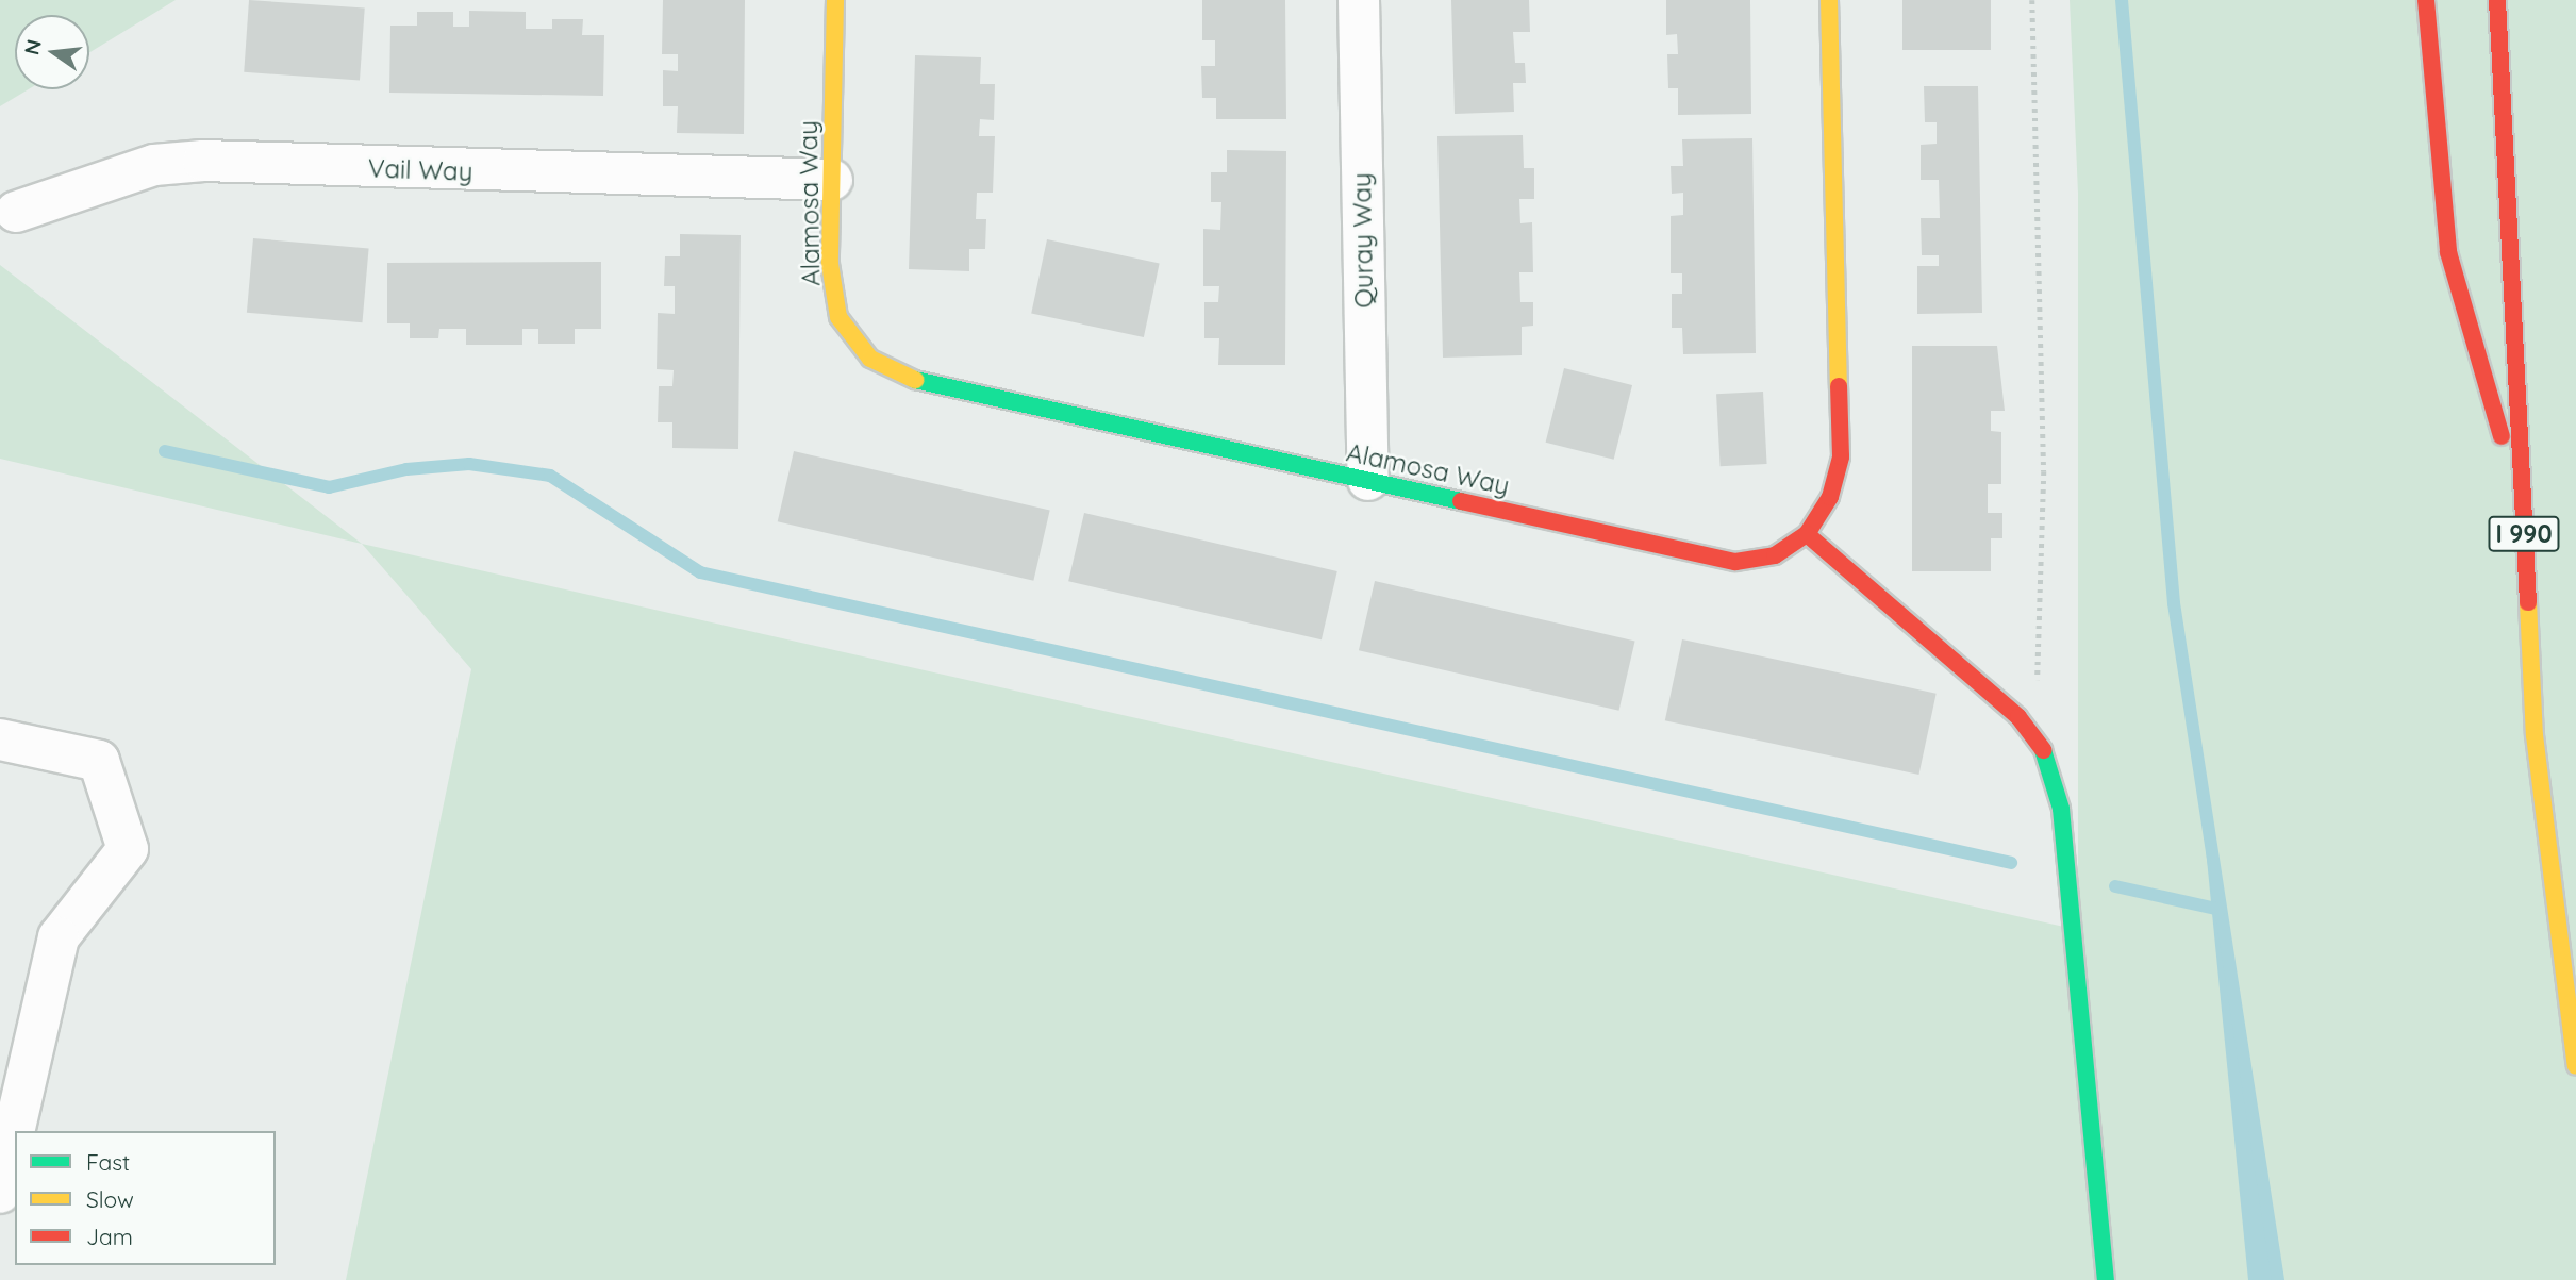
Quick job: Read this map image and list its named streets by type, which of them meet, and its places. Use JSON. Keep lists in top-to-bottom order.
{
  "streets": {
    "main road": ["Alamosa Way", "I 990"],
    "street": ["Vail Way", "Quray Way"]
  },
  "crossings": [
    ["Vail Way", "Alamosa Way"],
    ["Alamosa Way", "Quray Way"]
  ],
  "legend": ["Fast", "Slow", "Jam"],
  "north": "left"
}
